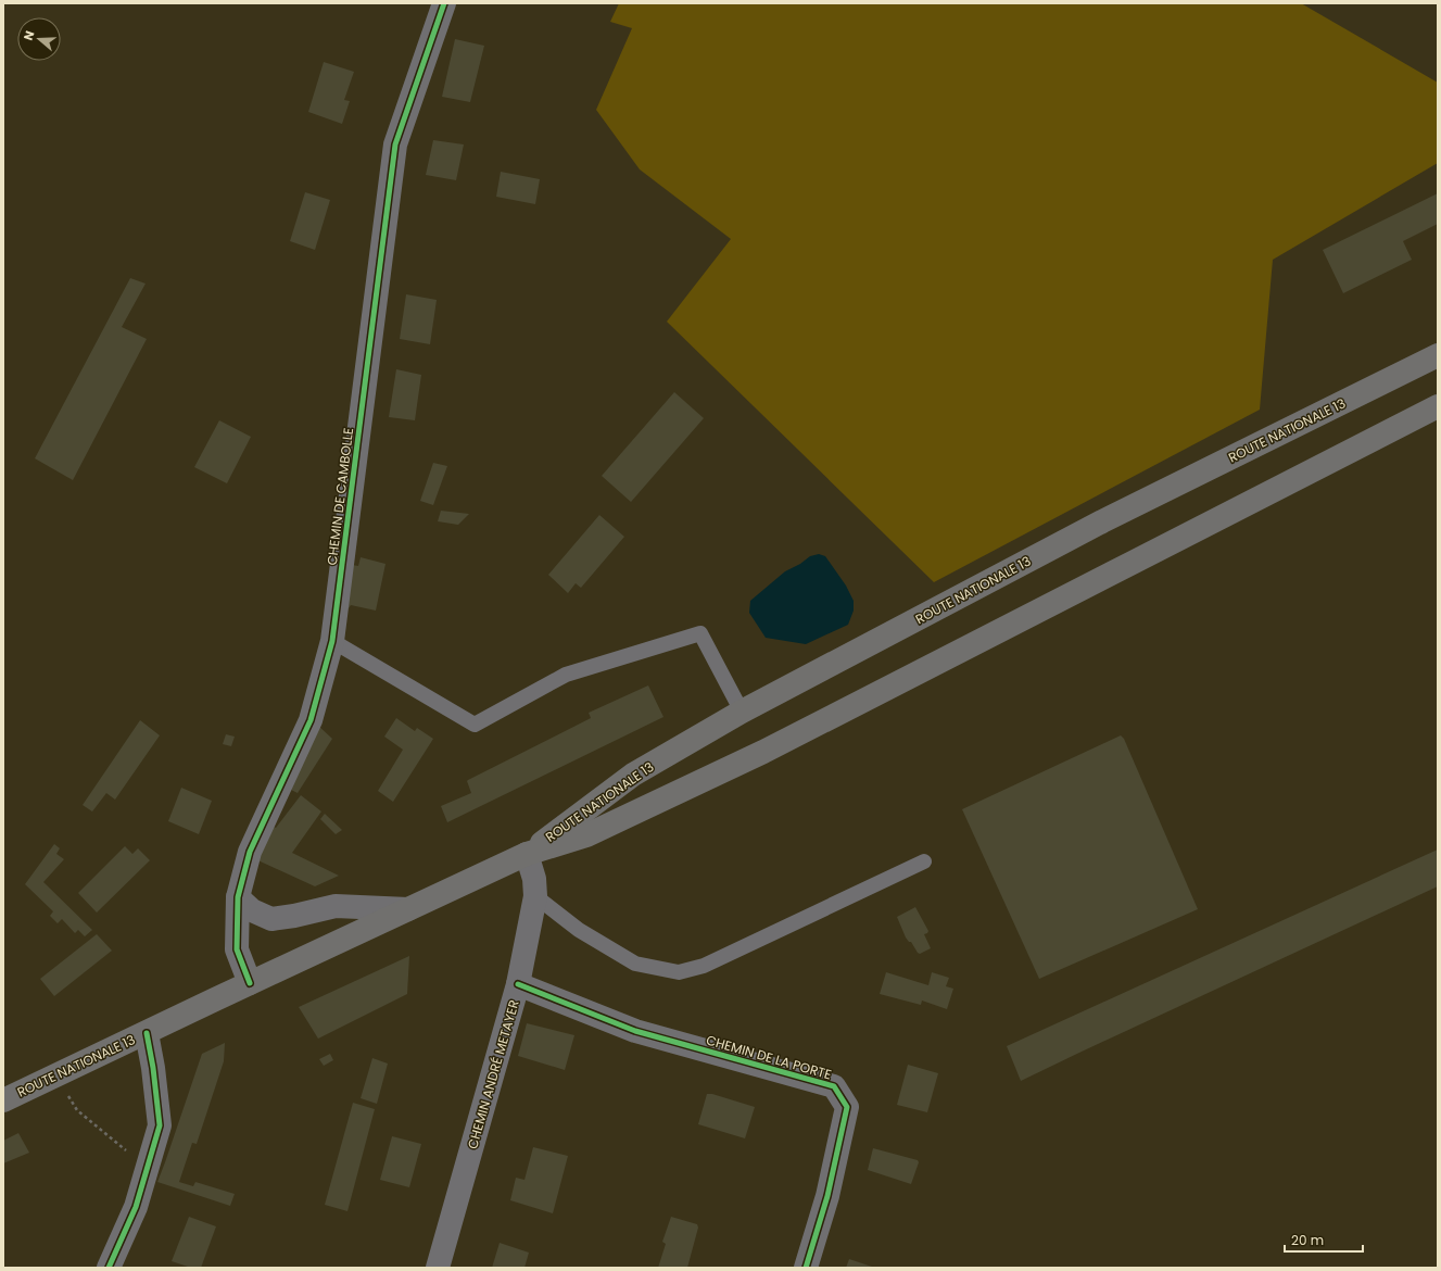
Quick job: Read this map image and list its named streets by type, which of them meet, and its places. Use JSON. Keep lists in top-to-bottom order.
{
  "streets": {
    "main road": ["ROUTE NATIONALE 13"],
    "street": ["CHEMIN DE CAMBOLLE", "CHEMIN DE LA PORTE", "CHEMIN ANDRÉ METAYER"]
  },
  "crossings": [
    ["ROUTE NATIONALE 13", "CHEMIN DE CAMBOLLE"],
    ["ROUTE NATIONALE 13", "CHEMIN ANDRÉ METAYER"],
    ["CHEMIN DE LA PORTE", "CHEMIN ANDRÉ METAYER"]
  ],
  "scale_bar": "20 m",
  "north": "left"
}
